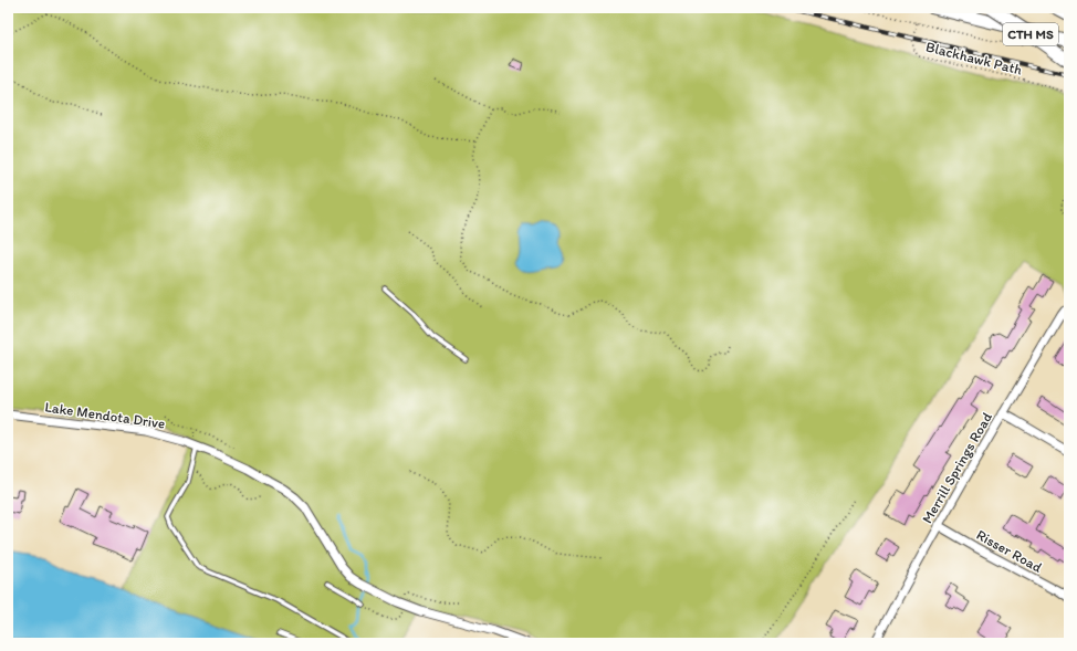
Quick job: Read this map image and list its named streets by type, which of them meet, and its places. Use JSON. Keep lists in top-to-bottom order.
{
  "streets": {
    "main road": ["CTH MS"],
    "street": ["Lake Mendota Drive", "Merrill Springs Road", "Risser Road"],
    "path": ["Blackhawk Path"]
  },
  "crossings": [
    ["Merrill Springs Road", "Risser Road"]
  ]
}
